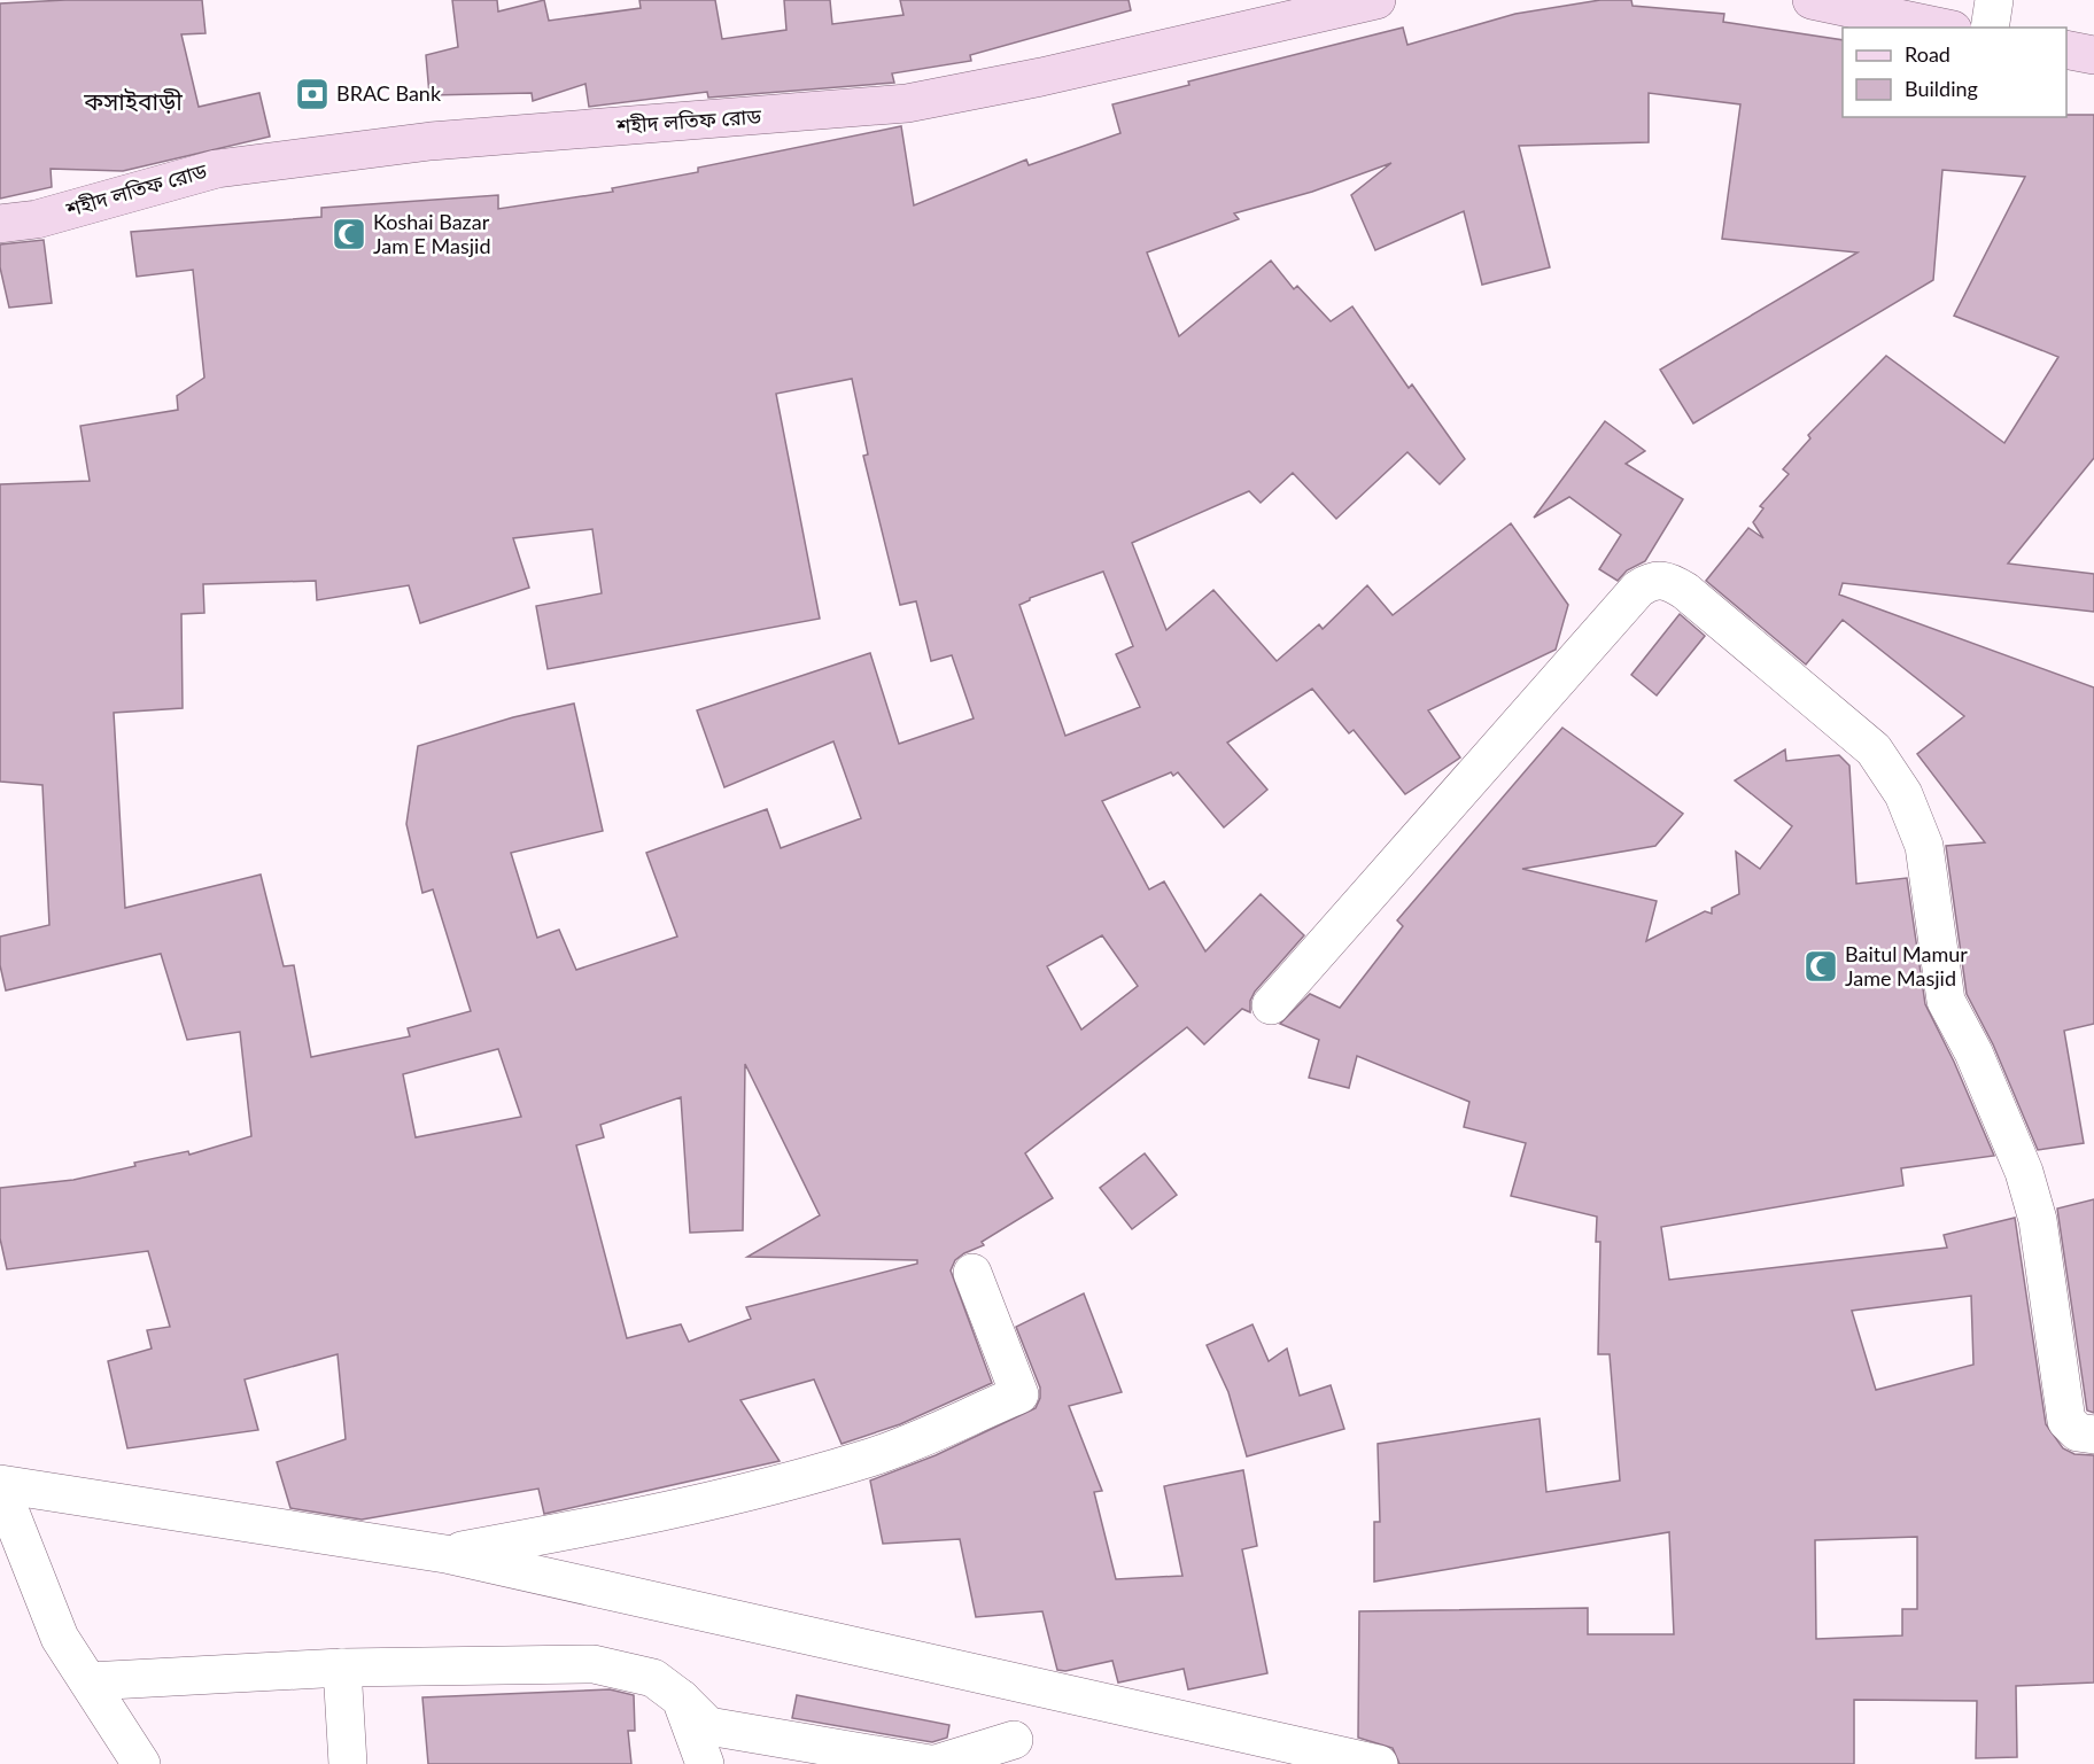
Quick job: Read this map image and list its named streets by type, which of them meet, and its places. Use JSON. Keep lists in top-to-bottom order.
{
  "streets": {
    "street": ["শহীদ লতিফ রোড"]
  },
  "districts": ["কসাইবাড়ী"],
  "places": {
    "bank": ["BRAC Bank"],
    "mosque": ["Koshai Bazar Jam E Masjid", "Baitul Mamur Jame Masjid"]
  },
  "legend": ["Road", "Building"]
}
